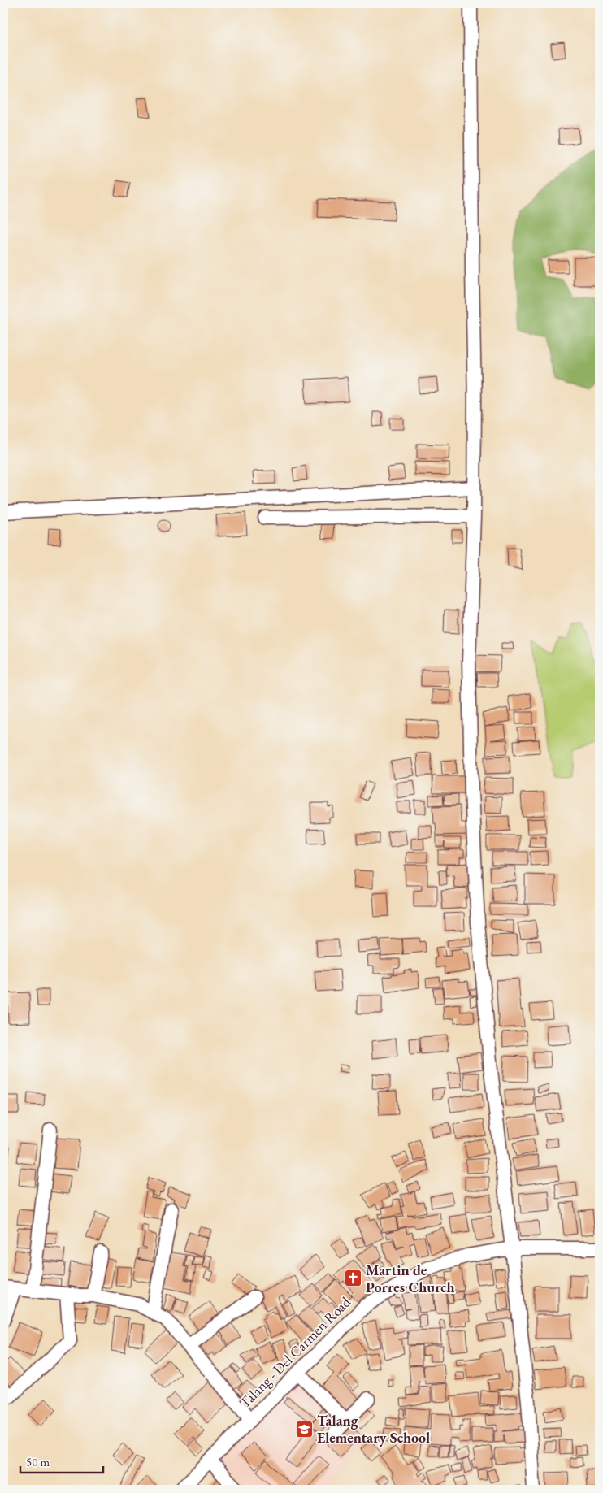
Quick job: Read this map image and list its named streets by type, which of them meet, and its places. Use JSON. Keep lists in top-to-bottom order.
{
  "streets": {
    "street": ["Talang - Del Carmen Road"]
  },
  "places": {
    "church": ["Martin de Porres Church"],
    "school or university": ["Talang Elementary School"]
  },
  "scale_bar": "50 m"
}
